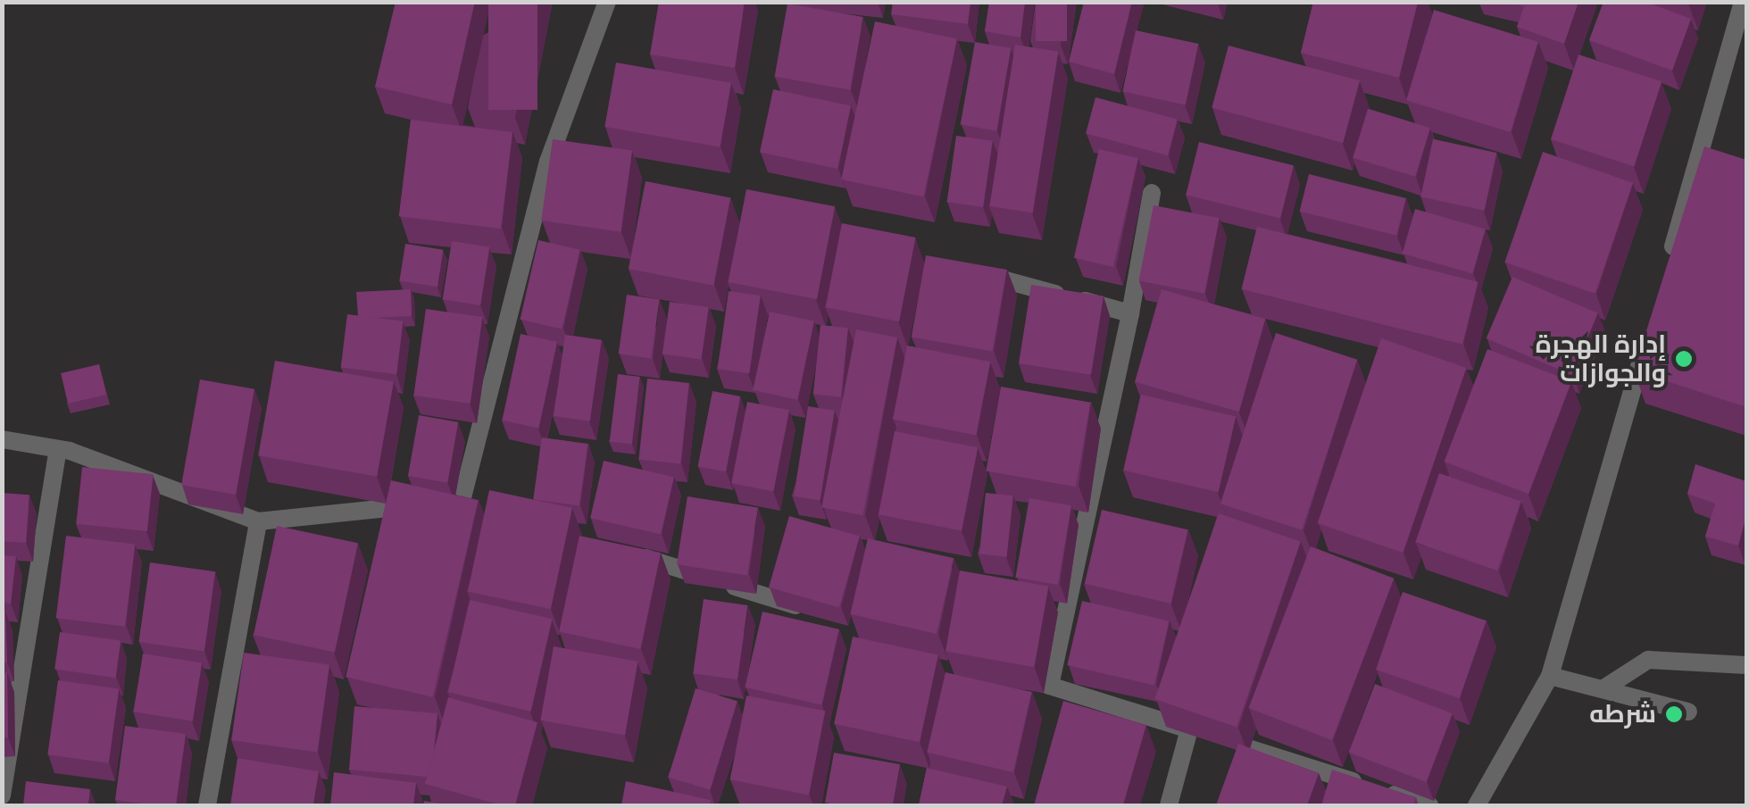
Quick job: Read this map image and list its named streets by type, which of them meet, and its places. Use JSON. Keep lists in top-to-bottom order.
{
  "places": ["إدارة الهجرة والجوازات", "شرطه"]
}
